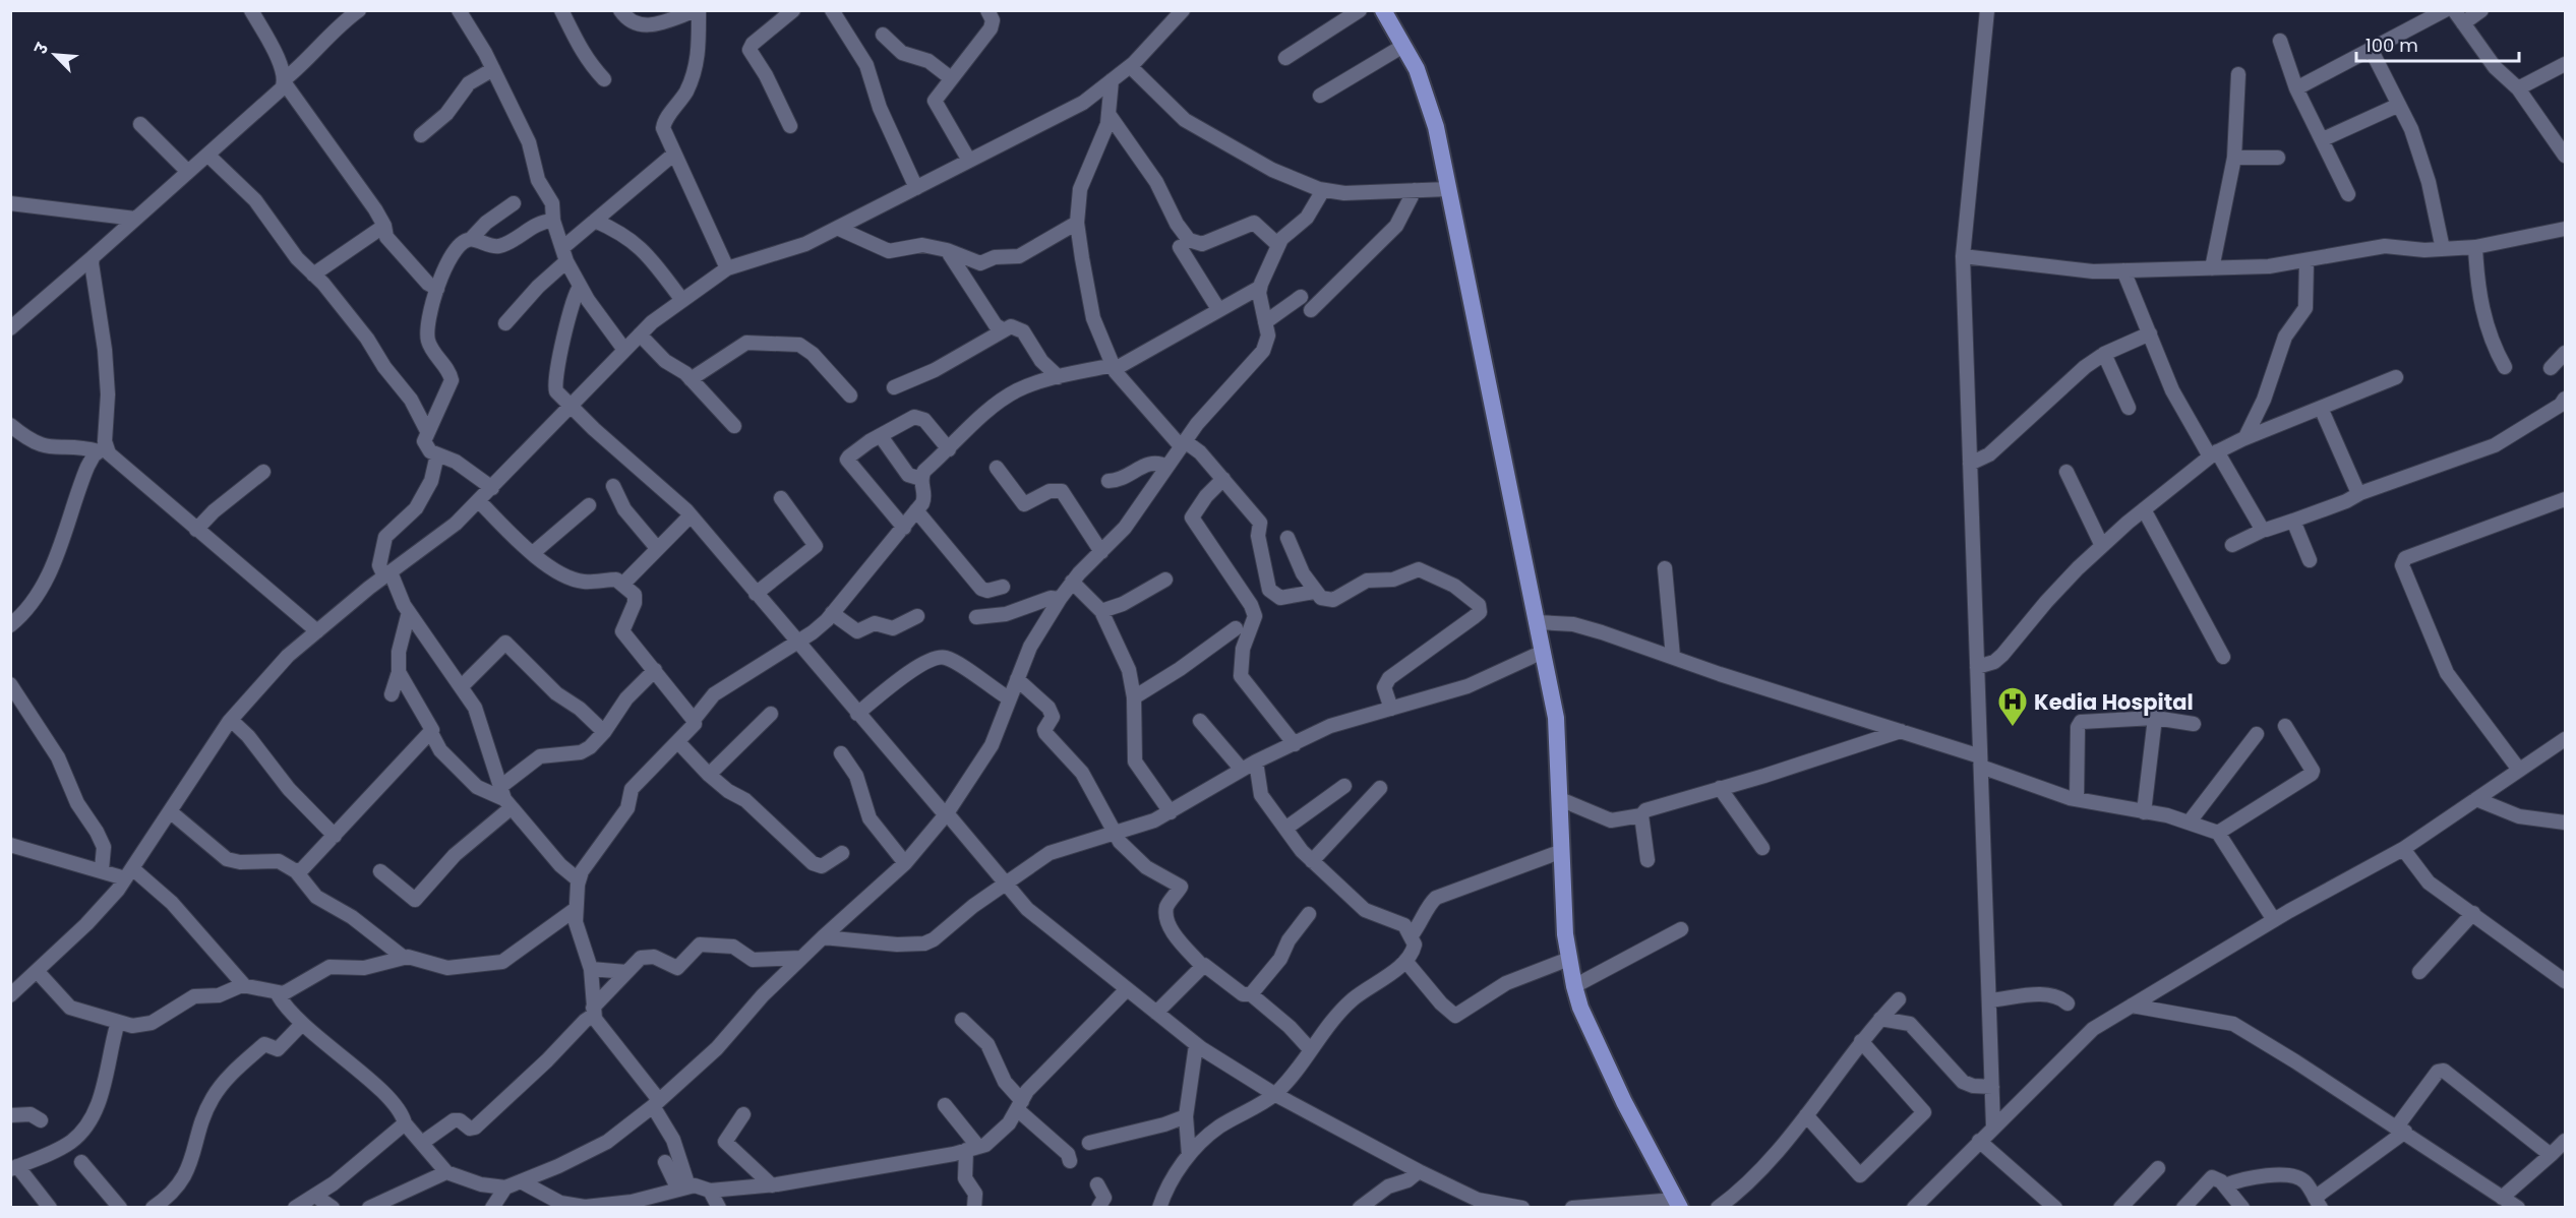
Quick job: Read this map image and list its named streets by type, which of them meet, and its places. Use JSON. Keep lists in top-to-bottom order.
{
  "places": {
    "hospital": ["Kedia Hospital"]
  },
  "scale_bar": "100 m",
  "north": "top left"
}
